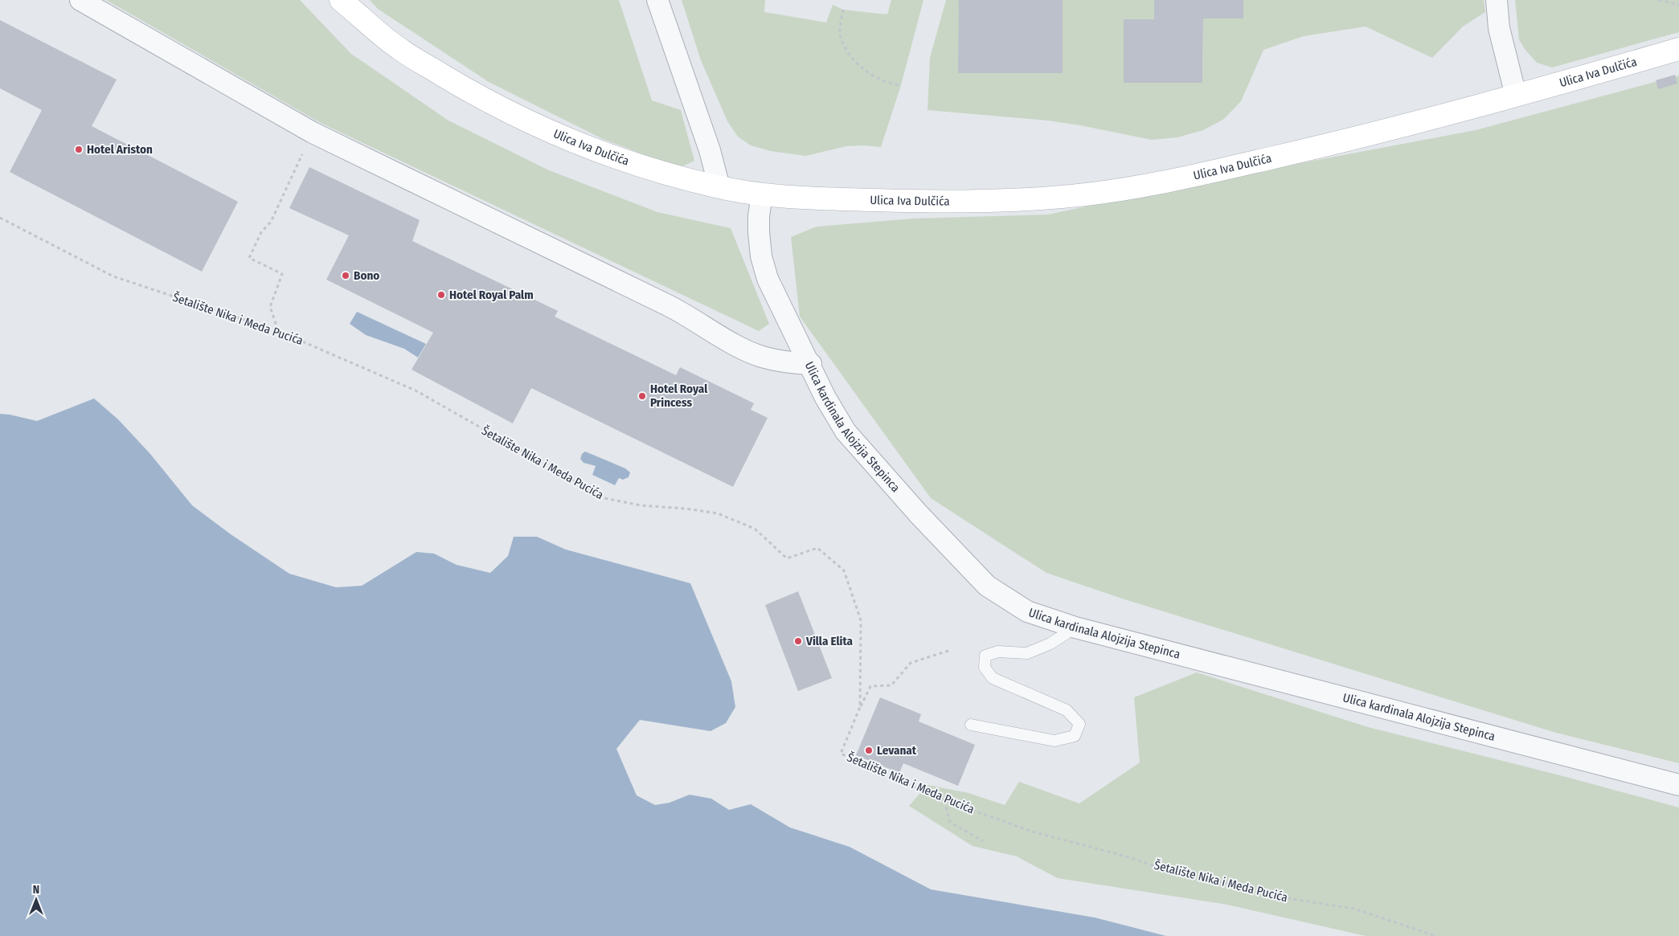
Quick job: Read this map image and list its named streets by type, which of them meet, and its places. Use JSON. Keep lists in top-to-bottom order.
{
  "streets": {
    "main road": ["Ulica Iva Dulčića"],
    "street": ["Ulica kardinala Alojzija Stepinca"],
    "path": ["Šetalište Nika i Meda Pucića"]
  },
  "crossings": [
    ["Ulica Iva Dulčića", "Ulica kardinala Alojzija Stepinca"]
  ],
  "places": [
    "Hotel Ariston",
    "Bono",
    "Hotel Royal Palm",
    "Hotel Royal Princess",
    "Villa Elita",
    "Levanat"
  ],
  "north": "top"
}
